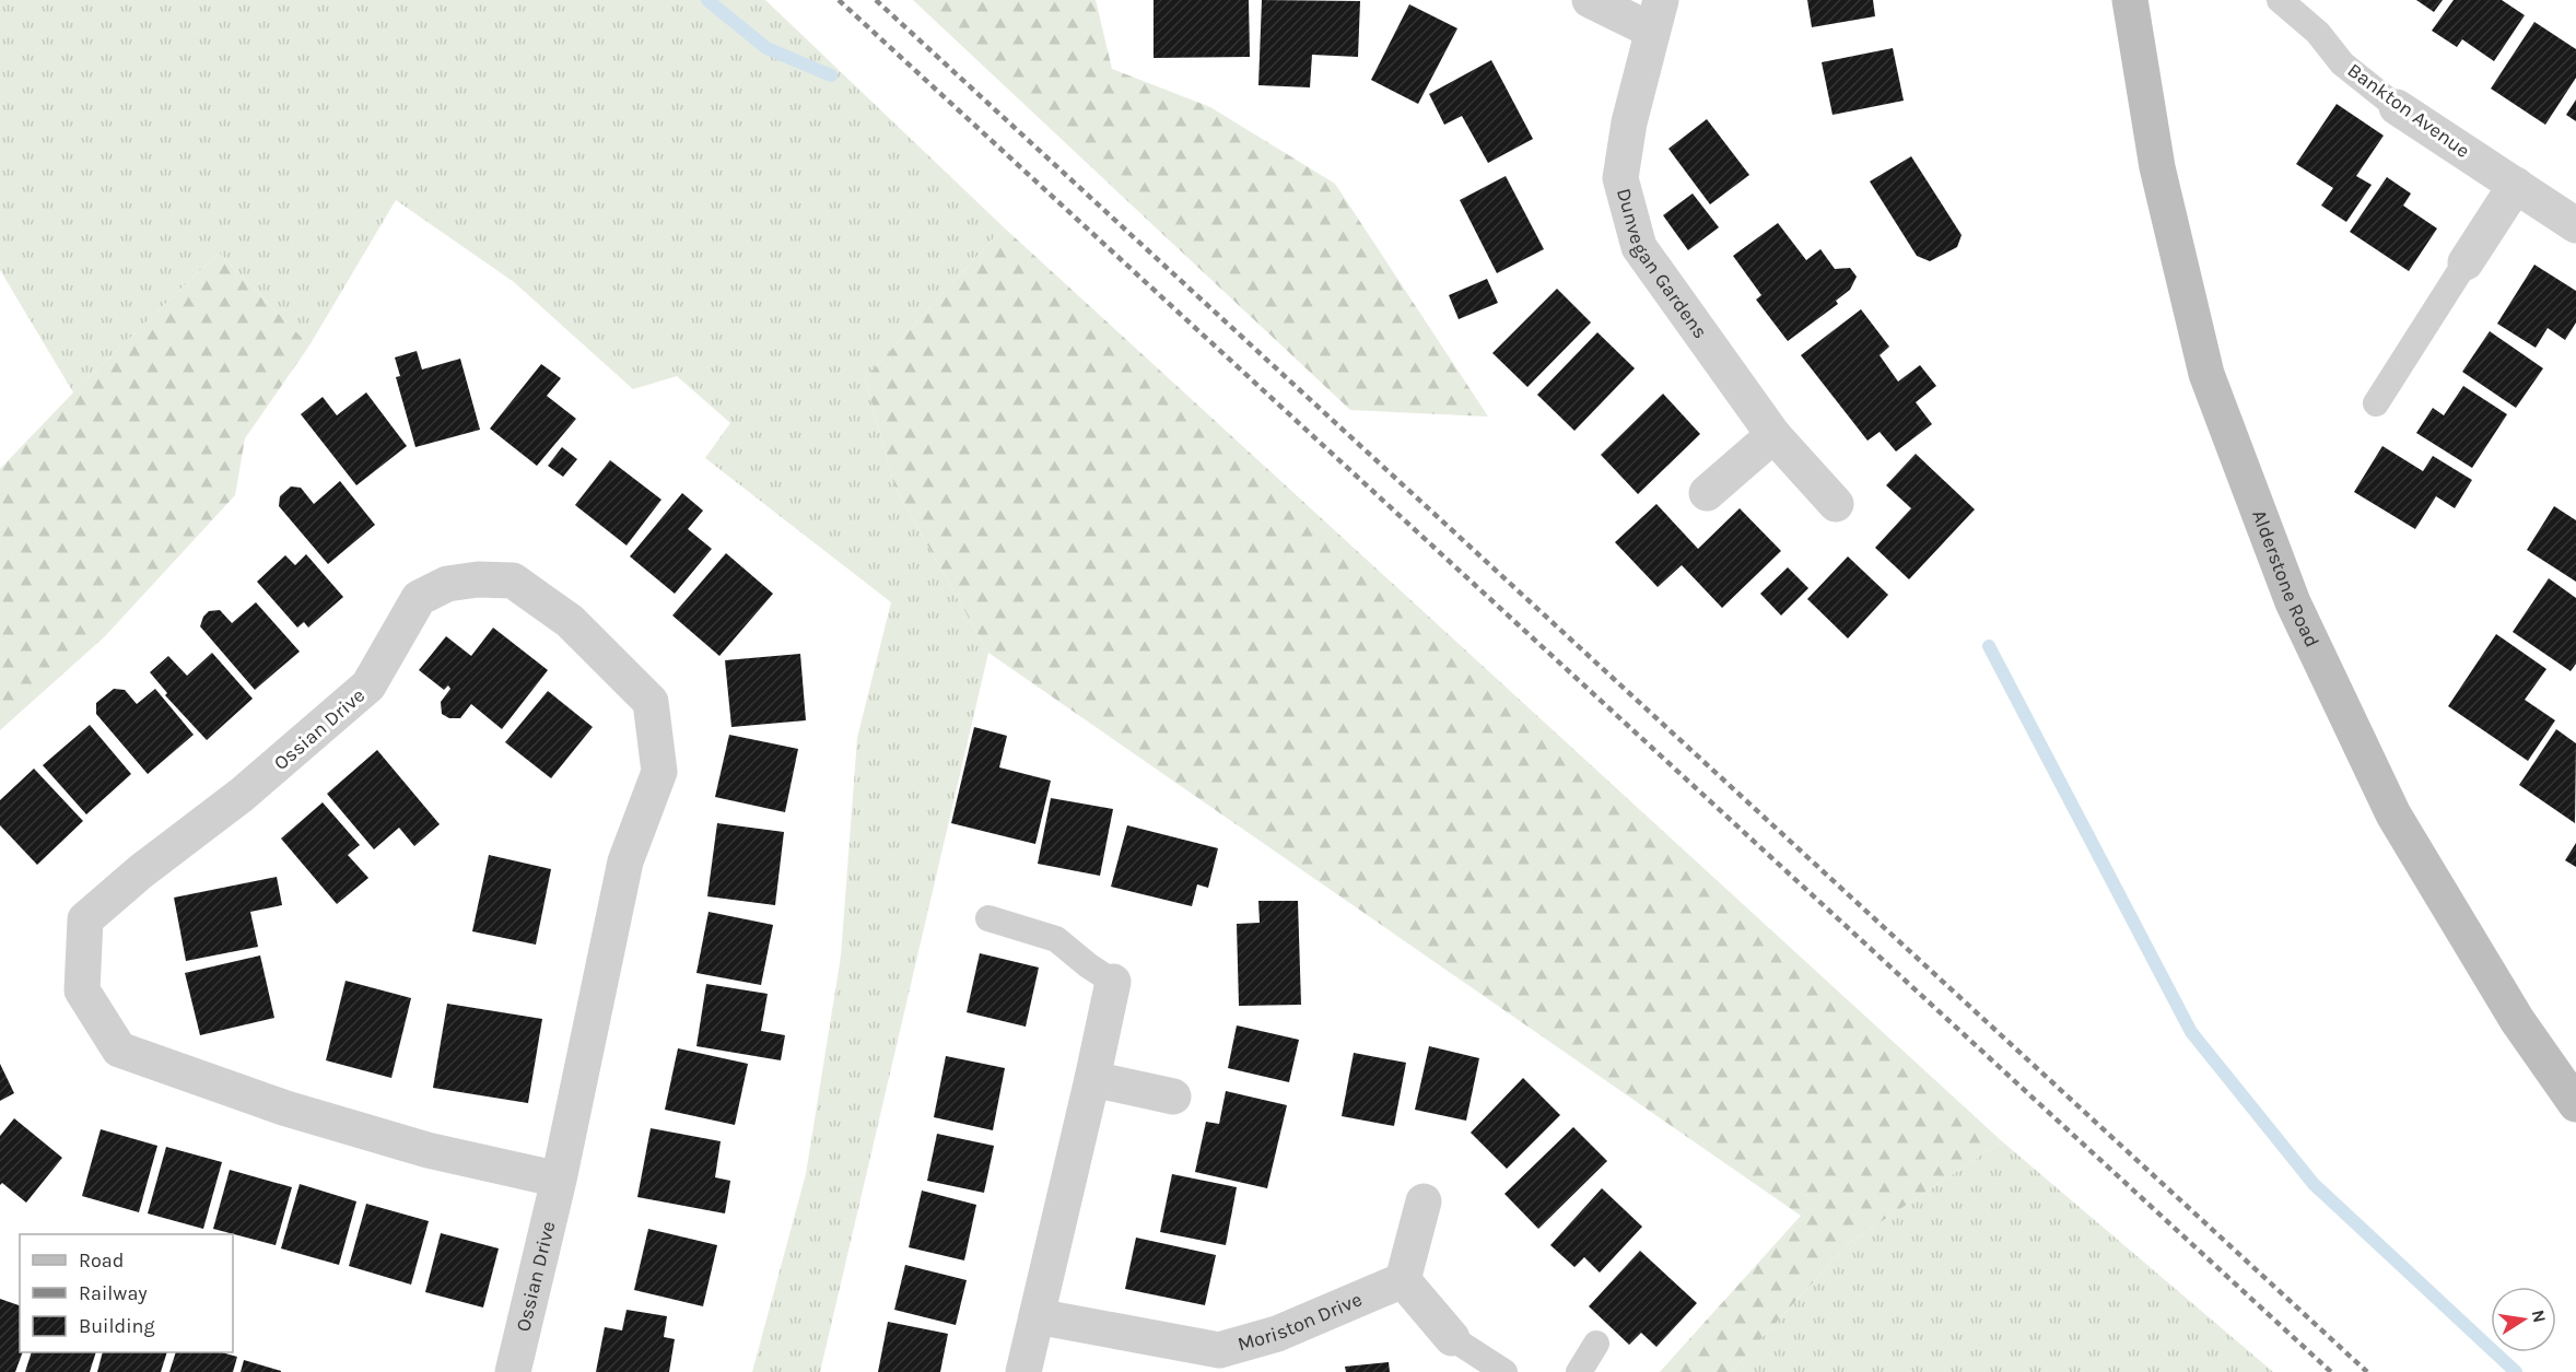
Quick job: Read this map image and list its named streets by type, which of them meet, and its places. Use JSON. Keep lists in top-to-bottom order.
{
  "streets": {
    "street": [
      "Bankton Avenue",
      "Dunvegan Gardens",
      "Alderstone Road",
      "Ossian Drive",
      "Moriston Drive"
    ]
  },
  "legend": ["Road", "Railway", "Building"],
  "north": "right"
}
